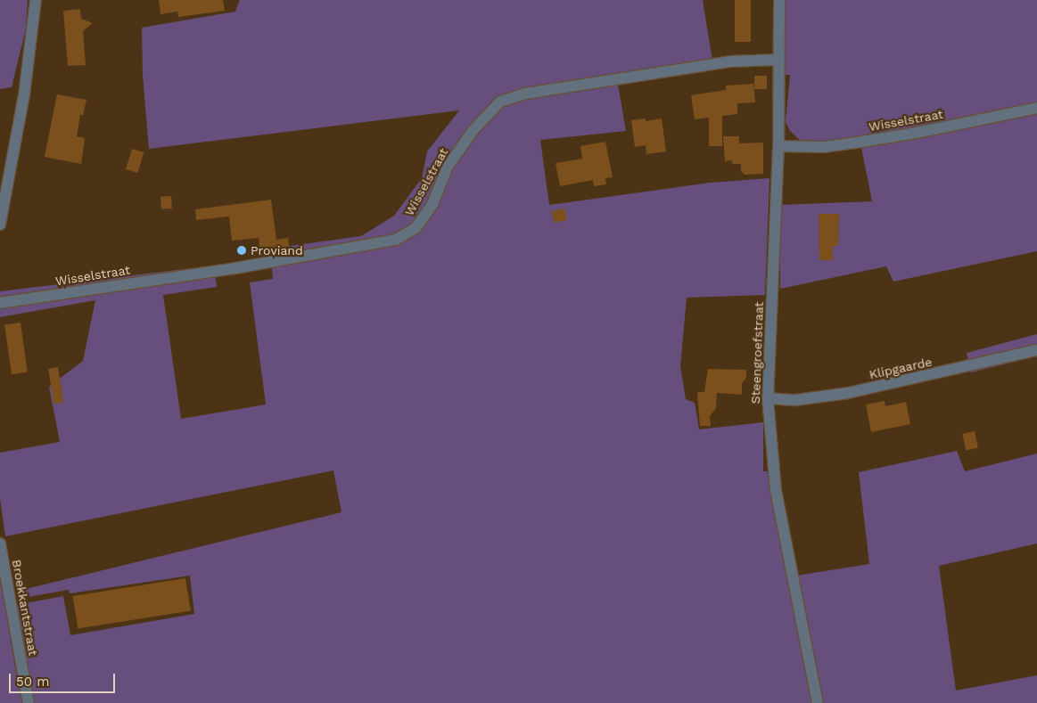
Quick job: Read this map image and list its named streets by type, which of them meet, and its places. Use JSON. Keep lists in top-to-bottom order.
{
  "streets": {
    "street": [
      "Wisselstraat",
      "Steengroefstraat",
      "Klipgaarde",
      "Broekkantstraat"
    ]
  },
  "crossings": [
    ["Wisselstraat", "Steengroefstraat"],
    ["Steengroefstraat", "Klipgaarde"]
  ],
  "places": ["Proviand"],
  "scale_bar": "50 m"
}
